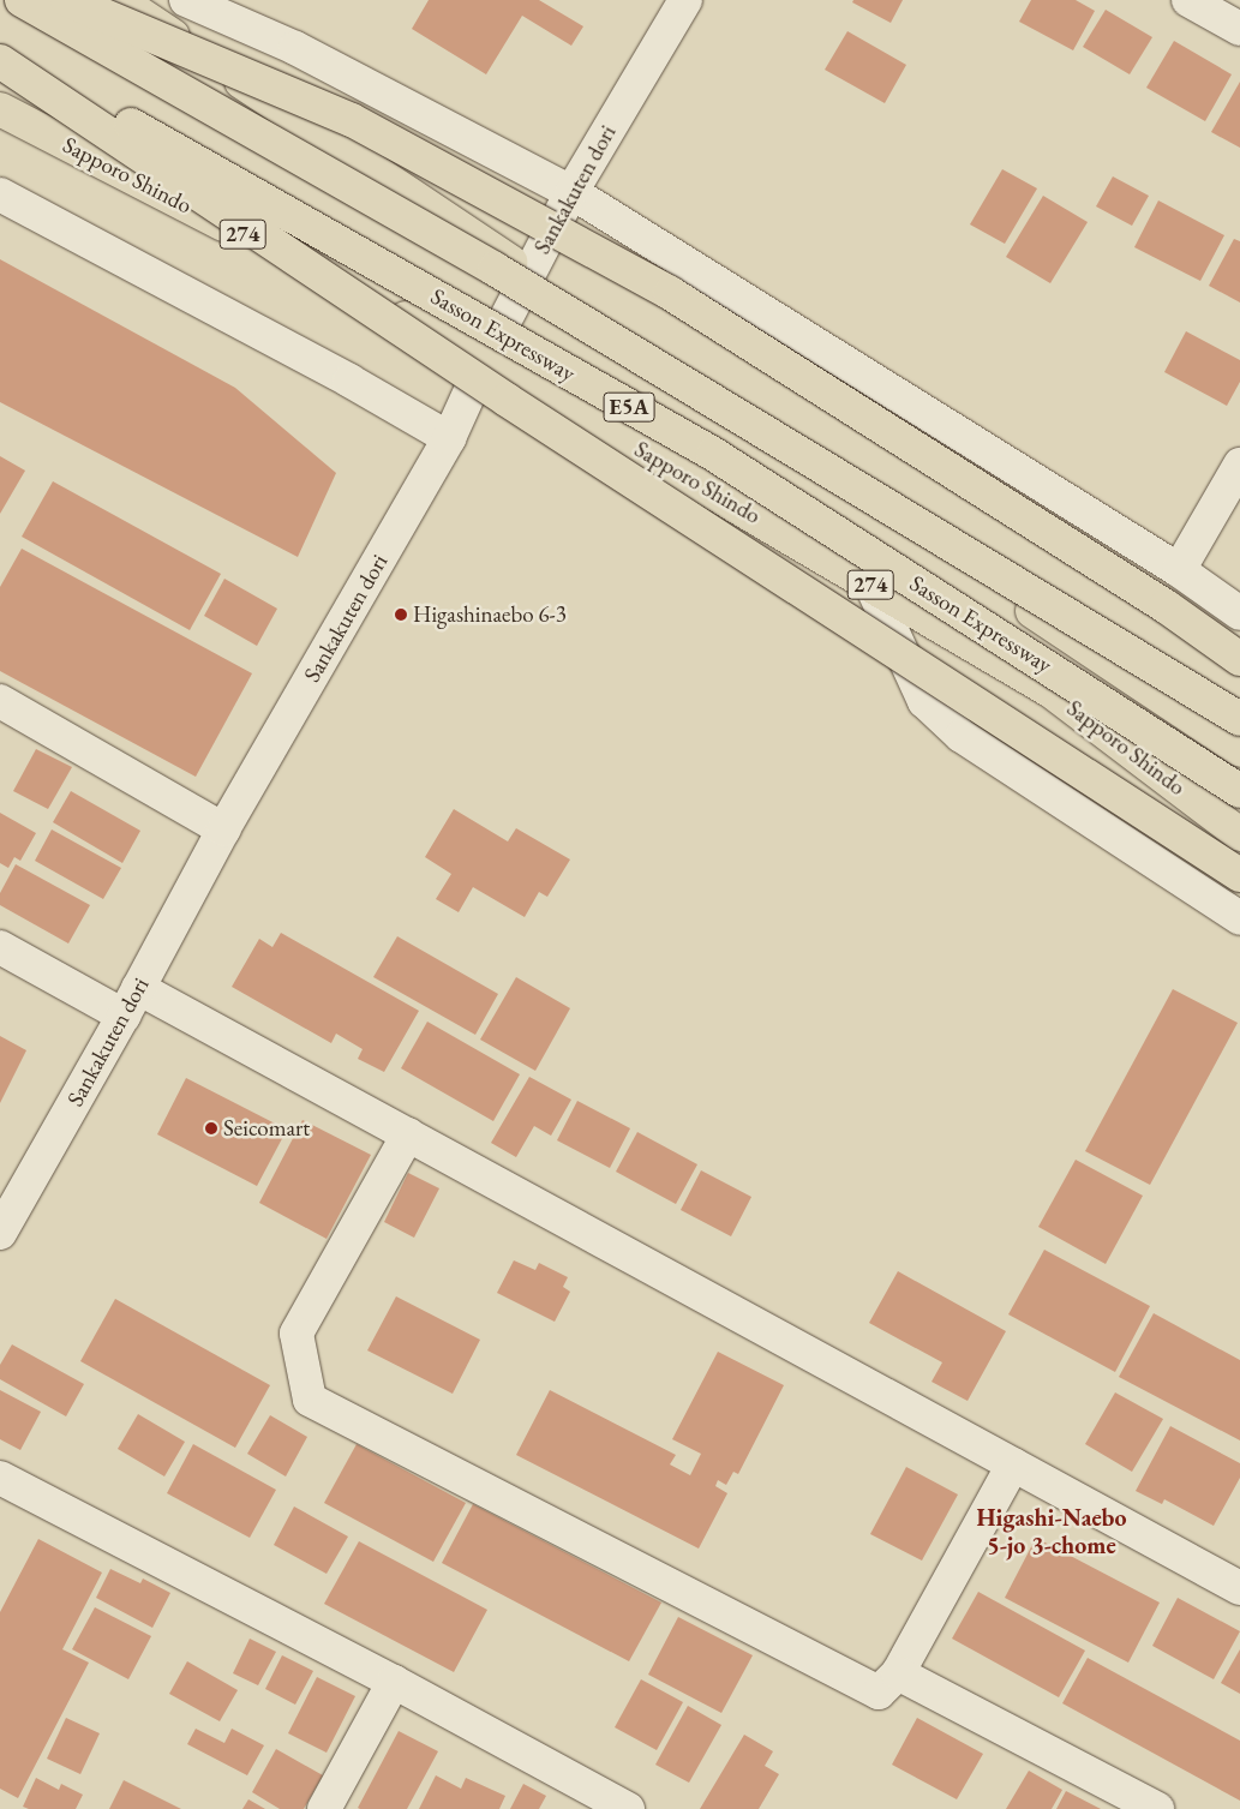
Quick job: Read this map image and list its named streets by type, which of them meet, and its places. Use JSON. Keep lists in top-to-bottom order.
{
  "streets": {
    "highway": [
      "Sapporo Shindo",
      "274",
      "Sasson Expressway",
      "E5A"
    ],
    "street": ["Sankakuten dori"]
  },
  "crossings": [
    ["Sapporo Shindo", "Sankakuten dori"]
  ],
  "districts": ["Higashi-Naebo 5-jo 3-chome"],
  "places": ["Higashinaebo 6-3", "Seicomart"]
}
